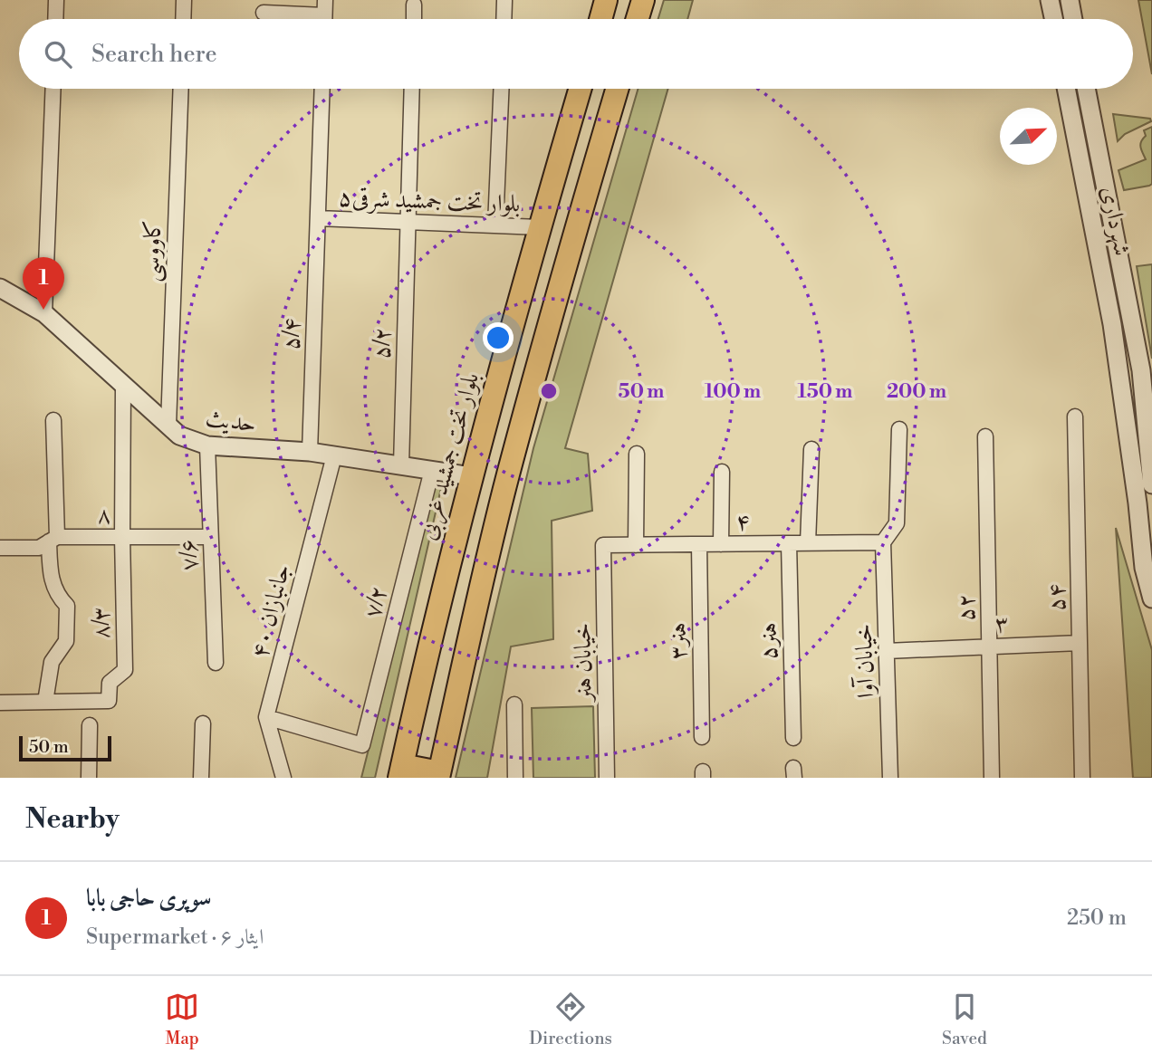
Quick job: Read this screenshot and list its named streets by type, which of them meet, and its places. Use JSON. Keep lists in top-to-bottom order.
{
  "streets": {
    "main road": ["بلوار تخت جمشید غربی"],
    "street": [
      "بلوار تخت جمشید شرقی۵",
      "شهرداری",
      "کاووسی",
      "۵/۴",
      "۵/۲",
      "حدیث",
      "۸",
      "۴",
      "۷/۶",
      "۵۴",
      "۷/۲",
      "۵۲",
      "۴۰ جانبازان",
      "۸/۳",
      "۳",
      "هنر۳",
      "هنر۵",
      "خیابان آوا",
      "خیابان هنر"
    ]
  },
  "crossings": [
    ["بلوار تخت جمشید شرقی۵", "۵/۴"],
    ["بلوار تخت جمشید شرقی۵", "۵/۲"],
    ["بلوار تخت جمشید شرقی۵", "بلوار تخت جمشید غربی"],
    ["کاووسی", "حدیث"],
    ["۵/۴", "حدیث"],
    ["۵/۲", "حدیث"],
    ["حدیث", "بلوار تخت جمشید غربی"],
    ["حدیث", "۷/۶"],
    ["حدیث", "۷/۲"],
    ["حدیث", "۴۰ جانبازان"],
    ["۸", "۷/۶"],
    ["۸", "۸/۳"],
    ["۴", "هنر۳"],
    ["۴", "هنر۵"],
    ["۴", "خیابان آوا"],
    ["۴", "خیابان هنر"],
    ["۵۴", "۳"],
    ["۷/۲", "۴۰ جانبازان"],
    ["۵۲", "۳"],
    ["۳", "خیابان آوا"]
  ],
  "scale_bar": "50 m",
  "north": "top right",
  "page": {
    "search": "Search here",
    "pins": "1",
    "scale": "50 m",
    "heading": "Nearby",
    "list": [
      {
        "mark": "1",
        "name": "سوپری حاجی بابا",
        "note": "Supermarket · ایثار ۶",
        "value": "250 m"
      }
    ],
    "nav": ["Map", "Directions", "Saved"]
  },
  "rings": [
    "50 m",
    "100 m",
    "150 m",
    "200 m"
  ]
}
